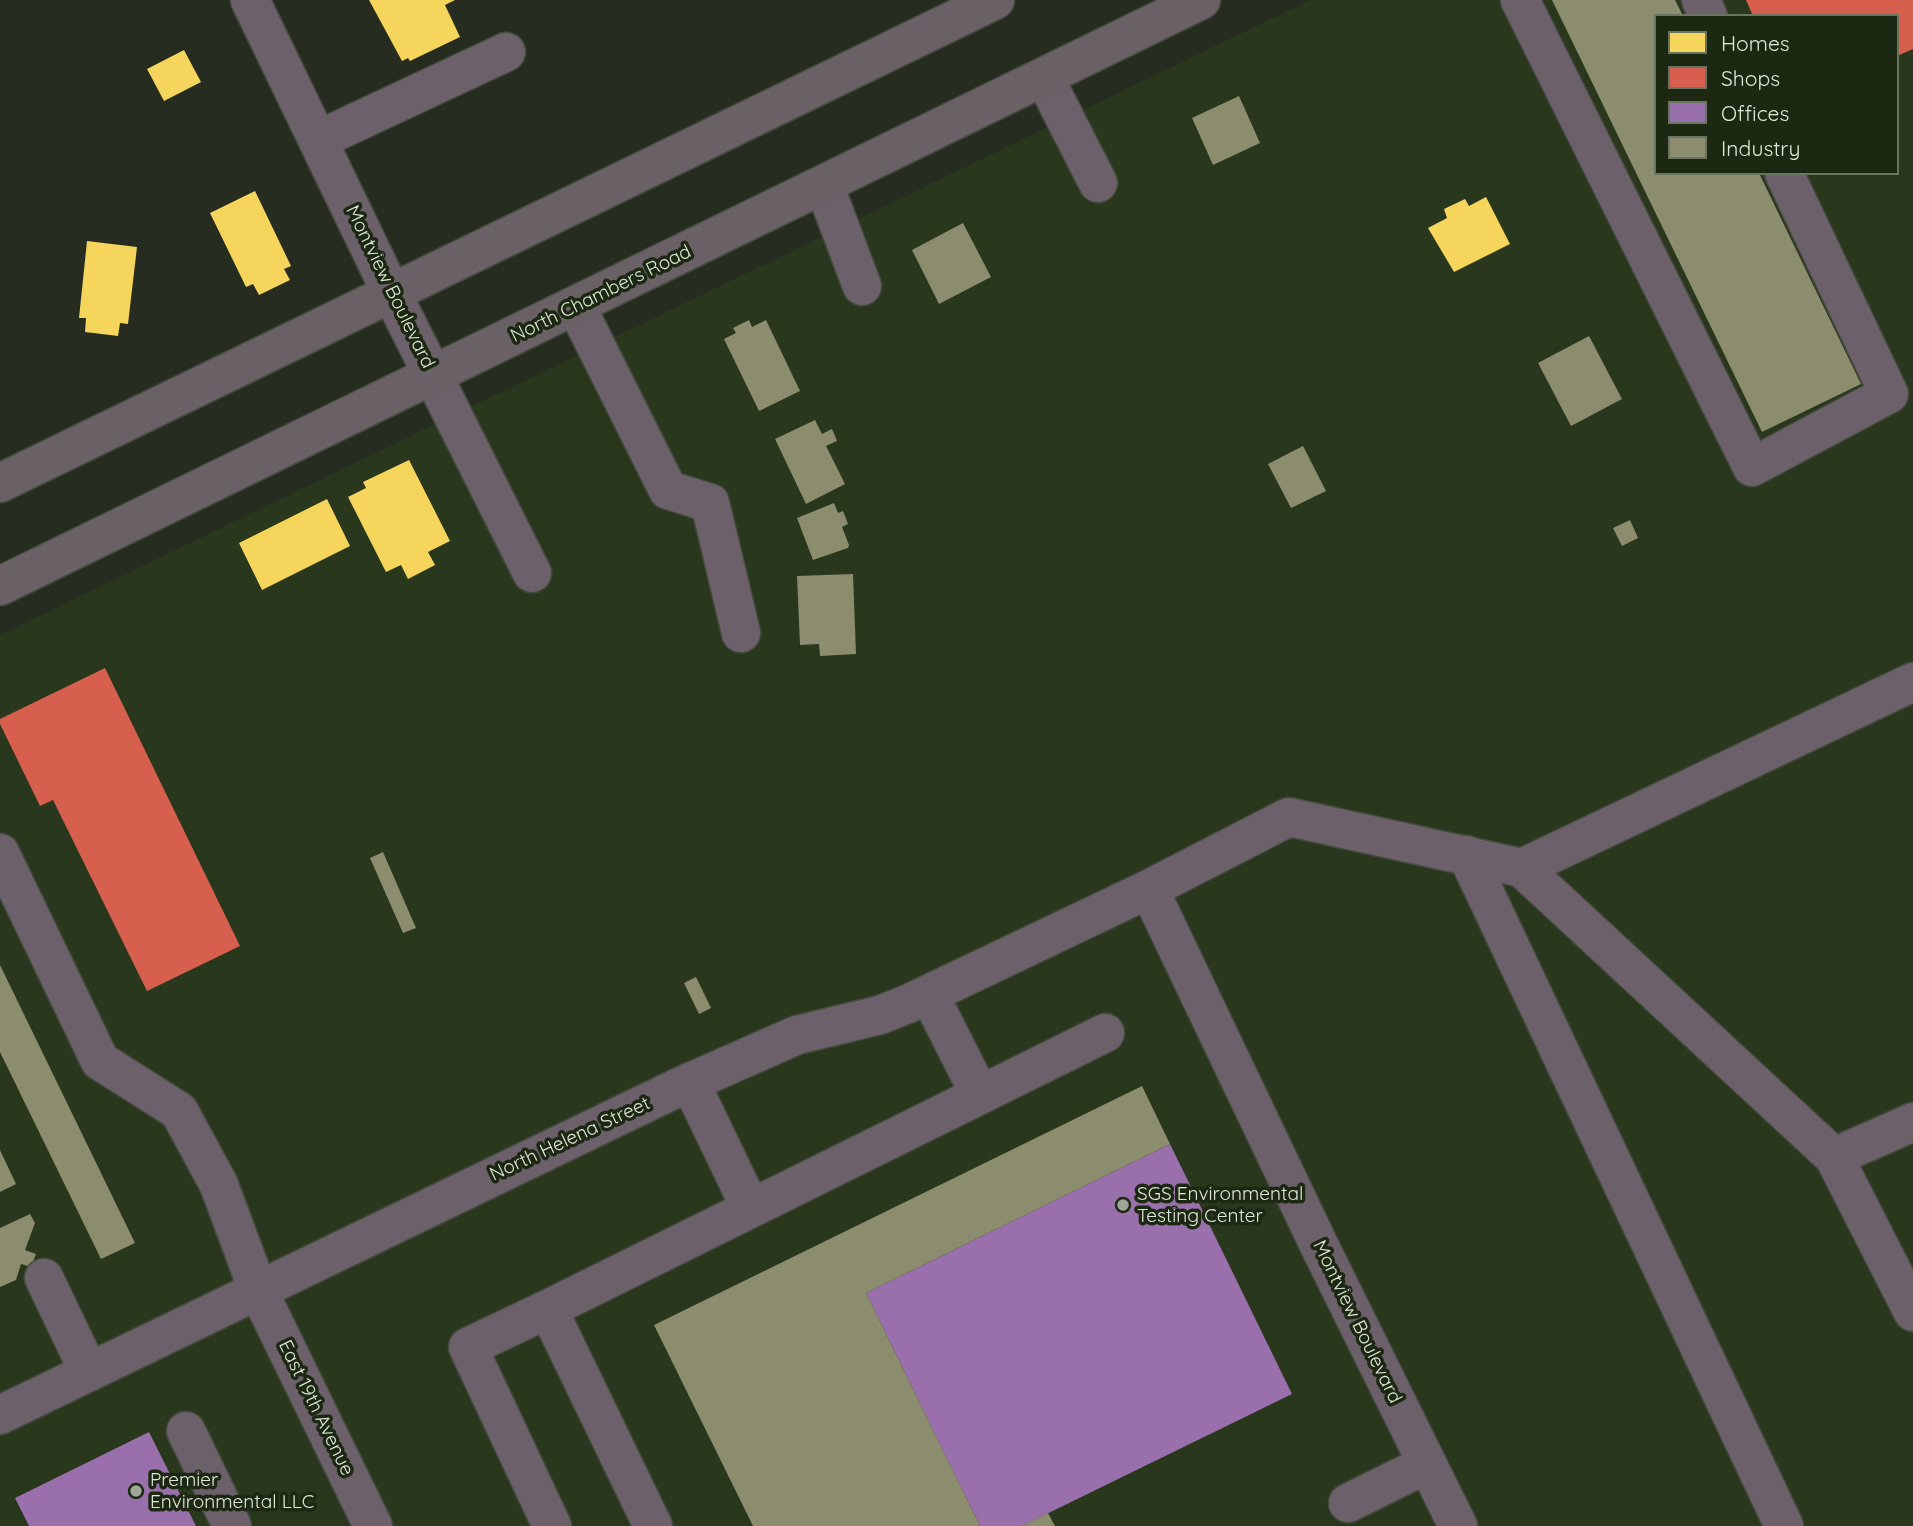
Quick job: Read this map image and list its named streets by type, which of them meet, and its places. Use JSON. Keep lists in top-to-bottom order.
{
  "streets": {
    "main road": ["North Chambers Road"],
    "street": ["Montview Boulevard", "North Helena Street", "East 19th Avenue"]
  },
  "crossings": [
    ["Montview Boulevard", "North Chambers Road"],
    ["Montview Boulevard", "North Helena Street"],
    ["North Helena Street", "East 19th Avenue"]
  ],
  "places": ["SGS Environmental Testing Center", "Premier Environmental LLC"],
  "legend": [
    "Homes",
    "Shops",
    "Offices",
    "Industry"
  ]
}
